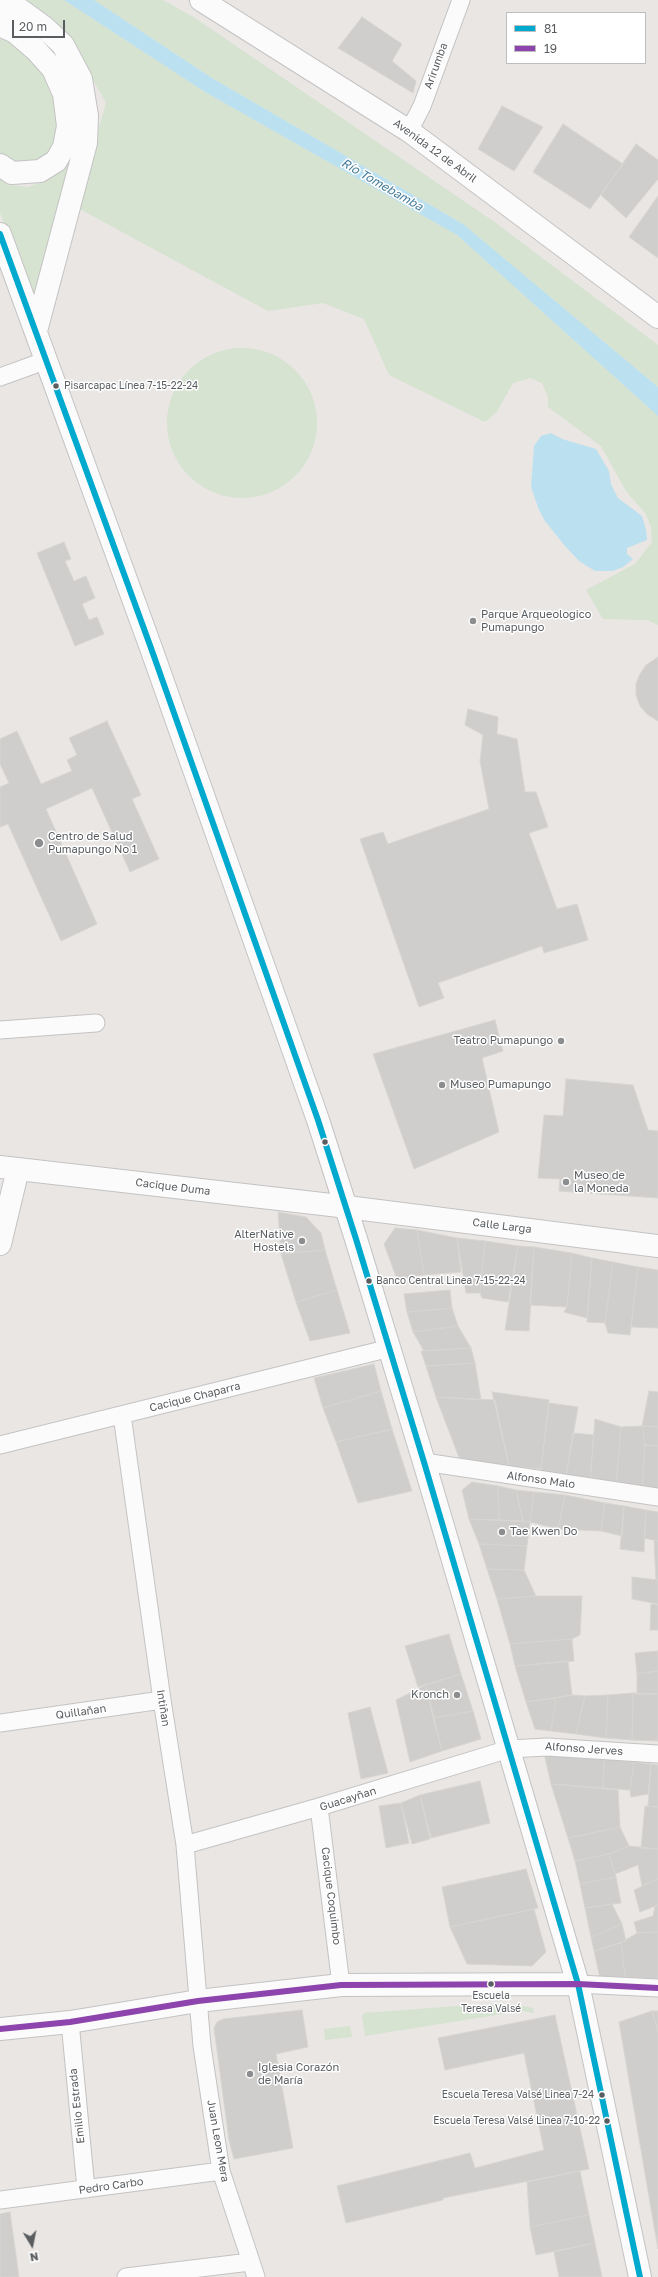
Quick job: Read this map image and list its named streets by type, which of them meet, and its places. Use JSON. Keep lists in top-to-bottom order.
{
  "streets": {
    "street": [
      "Arirumba",
      "Avenida 12 de Abril",
      "Cacique Duma",
      "Calle Larga",
      "Cacique Chaparra",
      "Alfonso Malo",
      "Intiñan",
      "Quillañan",
      "Alfonso Jerves",
      "Guacayñan",
      "Cacique Coquimbo",
      "Emilio Estrada",
      "Juan Leon Mera",
      "Pedro Carbo"
    ]
  },
  "crossings": [
    ["Arirumba", "Avenida 12 de Abril"],
    ["Cacique Duma", "Calle Larga"],
    ["Cacique Chaparra", "Intiñan"],
    ["Intiñan", "Quillañan"],
    ["Intiñan", "Guacayñan"],
    ["Intiñan", "Juan Leon Mera"],
    ["Alfonso Jerves", "Guacayñan"],
    ["Guacayñan", "Cacique Coquimbo"],
    ["Emilio Estrada", "Pedro Carbo"],
    ["Juan Leon Mera", "Pedro Carbo"]
  ],
  "water": ["Río Tomebamba"],
  "places": [
    "Pisarcapac Línea 7-15-22-24",
    "Parque Arqueologico Pumapungo",
    "Centro de Salud Pumapungo No 1",
    "Teatro Pumapungo",
    "Museo Pumapungo",
    "Museo de la Moneda",
    "AlterNative Hostels",
    "Banco Central Linea 7-15-22-24",
    "Tae Kwen Do",
    "Kronch",
    "Escuela Teresa Valsé",
    "Iglesia Corazón de María",
    "Escuela Teresa Valsé Linea 7-24",
    "Escuela Teresa Valsé Linea 7-10-22"
  ],
  "lines": ["transit line 81", "transit line 19"],
  "legend": ["81", "19"],
  "scale_bar": "20 m",
  "north": "bottom"
}
